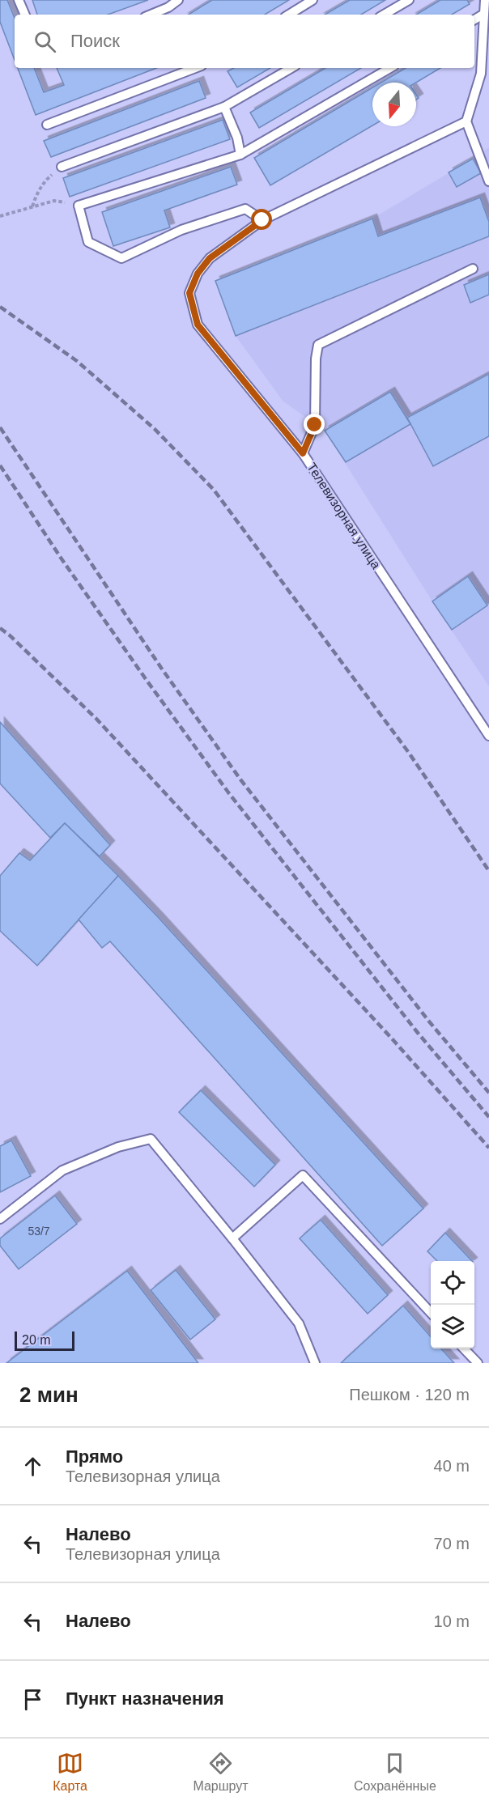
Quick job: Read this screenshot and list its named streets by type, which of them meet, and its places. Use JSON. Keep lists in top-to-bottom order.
{
  "streets": {
    "lane": ["Телевизорная улица"]
  },
  "house_numbers": ["53/7"],
  "scale_bar": "20 m",
  "north": "bottom",
  "page": {
    "search": "Поиск",
    "scale": "20 m",
    "heading": ["2 мин", "Пешком · 120 m"],
    "list": [
      ["Прямо", "Телевизорная улица", "40 m"],
      ["Налево", "Телевизорная улица", "70 m"],
      ["Налево", "10 m"],
      "Пункт назначения"
    ],
    "nav": ["Карта", "Маршрут", "Сохранённые"]
  }
}
